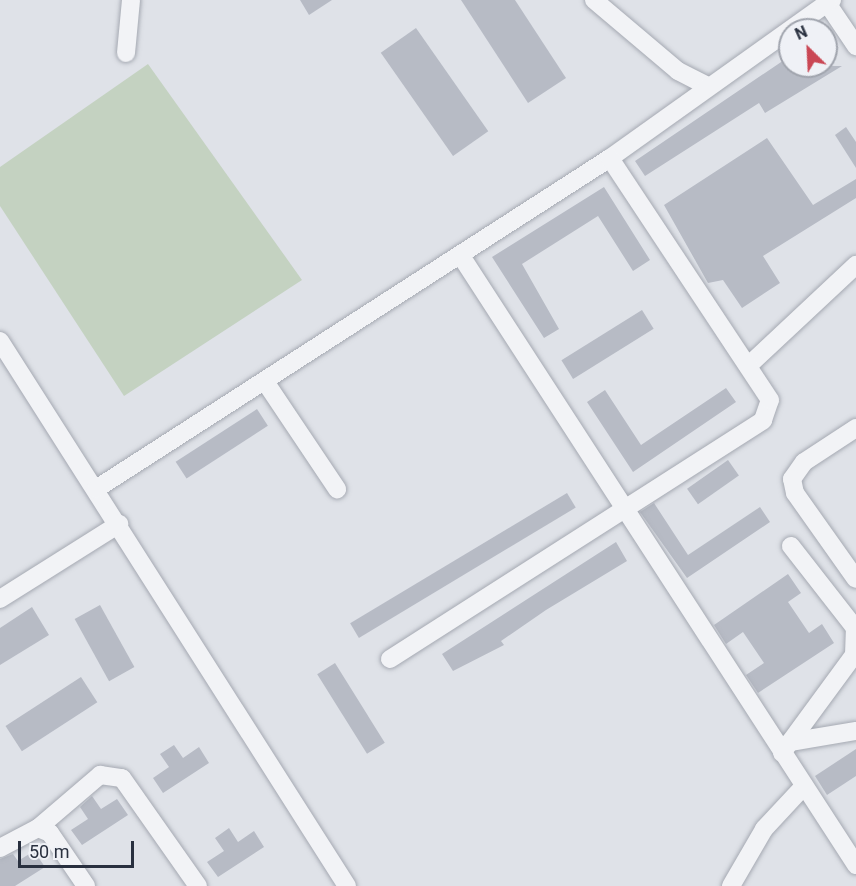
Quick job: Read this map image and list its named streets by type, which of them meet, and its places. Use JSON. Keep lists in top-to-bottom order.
{
  "scale_bar": "50 m",
  "north": "top left"
}
